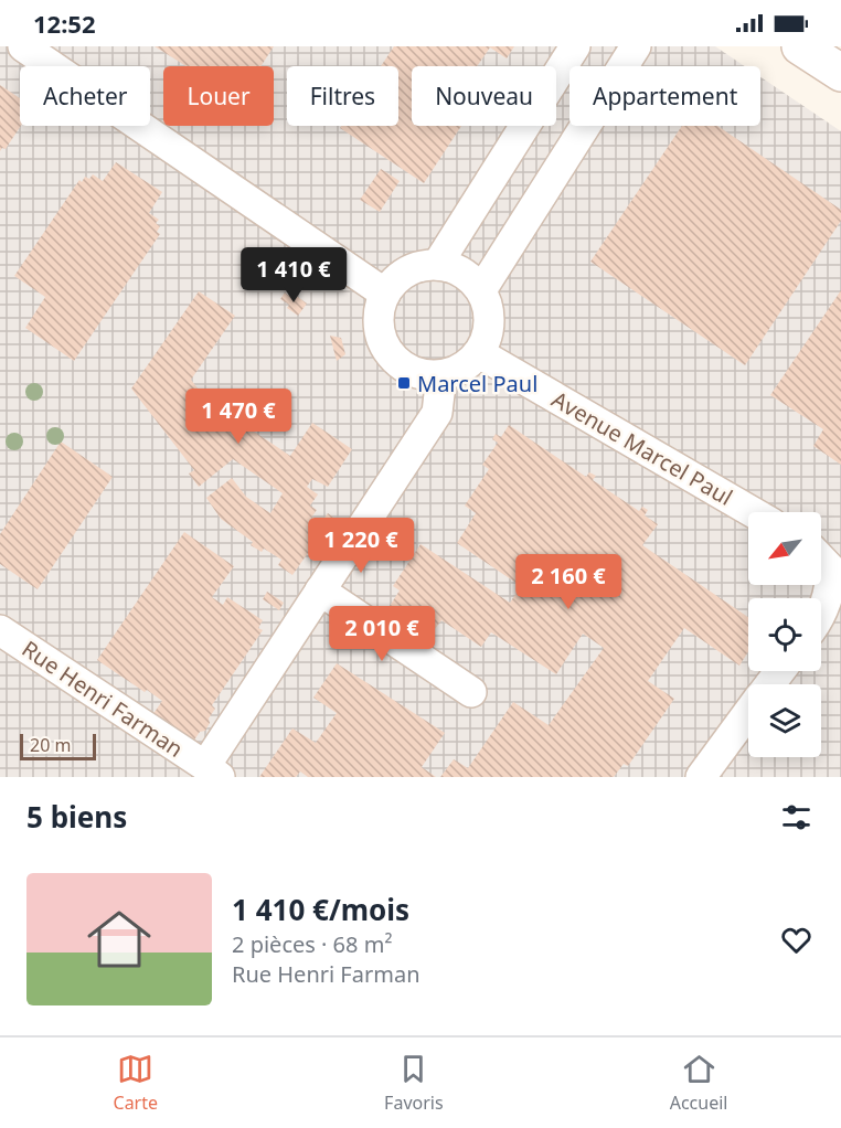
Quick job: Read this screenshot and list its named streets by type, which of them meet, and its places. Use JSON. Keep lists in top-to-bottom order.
{
  "streets": {
    "street": ["Avenue Marcel Paul", "Rue Henri Farman"]
  },
  "places": {
    "transit": ["Marcel Paul"]
  },
  "scale_bar": "20 m",
  "north": "bottom left",
  "page": {
    "status": "12:52",
    "chip": [
      "Acheter",
      "Louer",
      "Filtres",
      "Nouveau",
      "Appartement"
    ],
    "price": [
      "1 410 €",
      "1 470 €",
      "1 220 €",
      "2 160 €",
      "2 010 €"
    ],
    "scale": "20 m",
    "heading": "5 biens",
    "list": [
      {
        "name": "1 410 €/mois",
        "note": "2 pièces · 68 m² · Rue Henri Farman"
      }
    ],
    "tabs": ["Carte", "Favoris", "Accueil"]
  }
}
